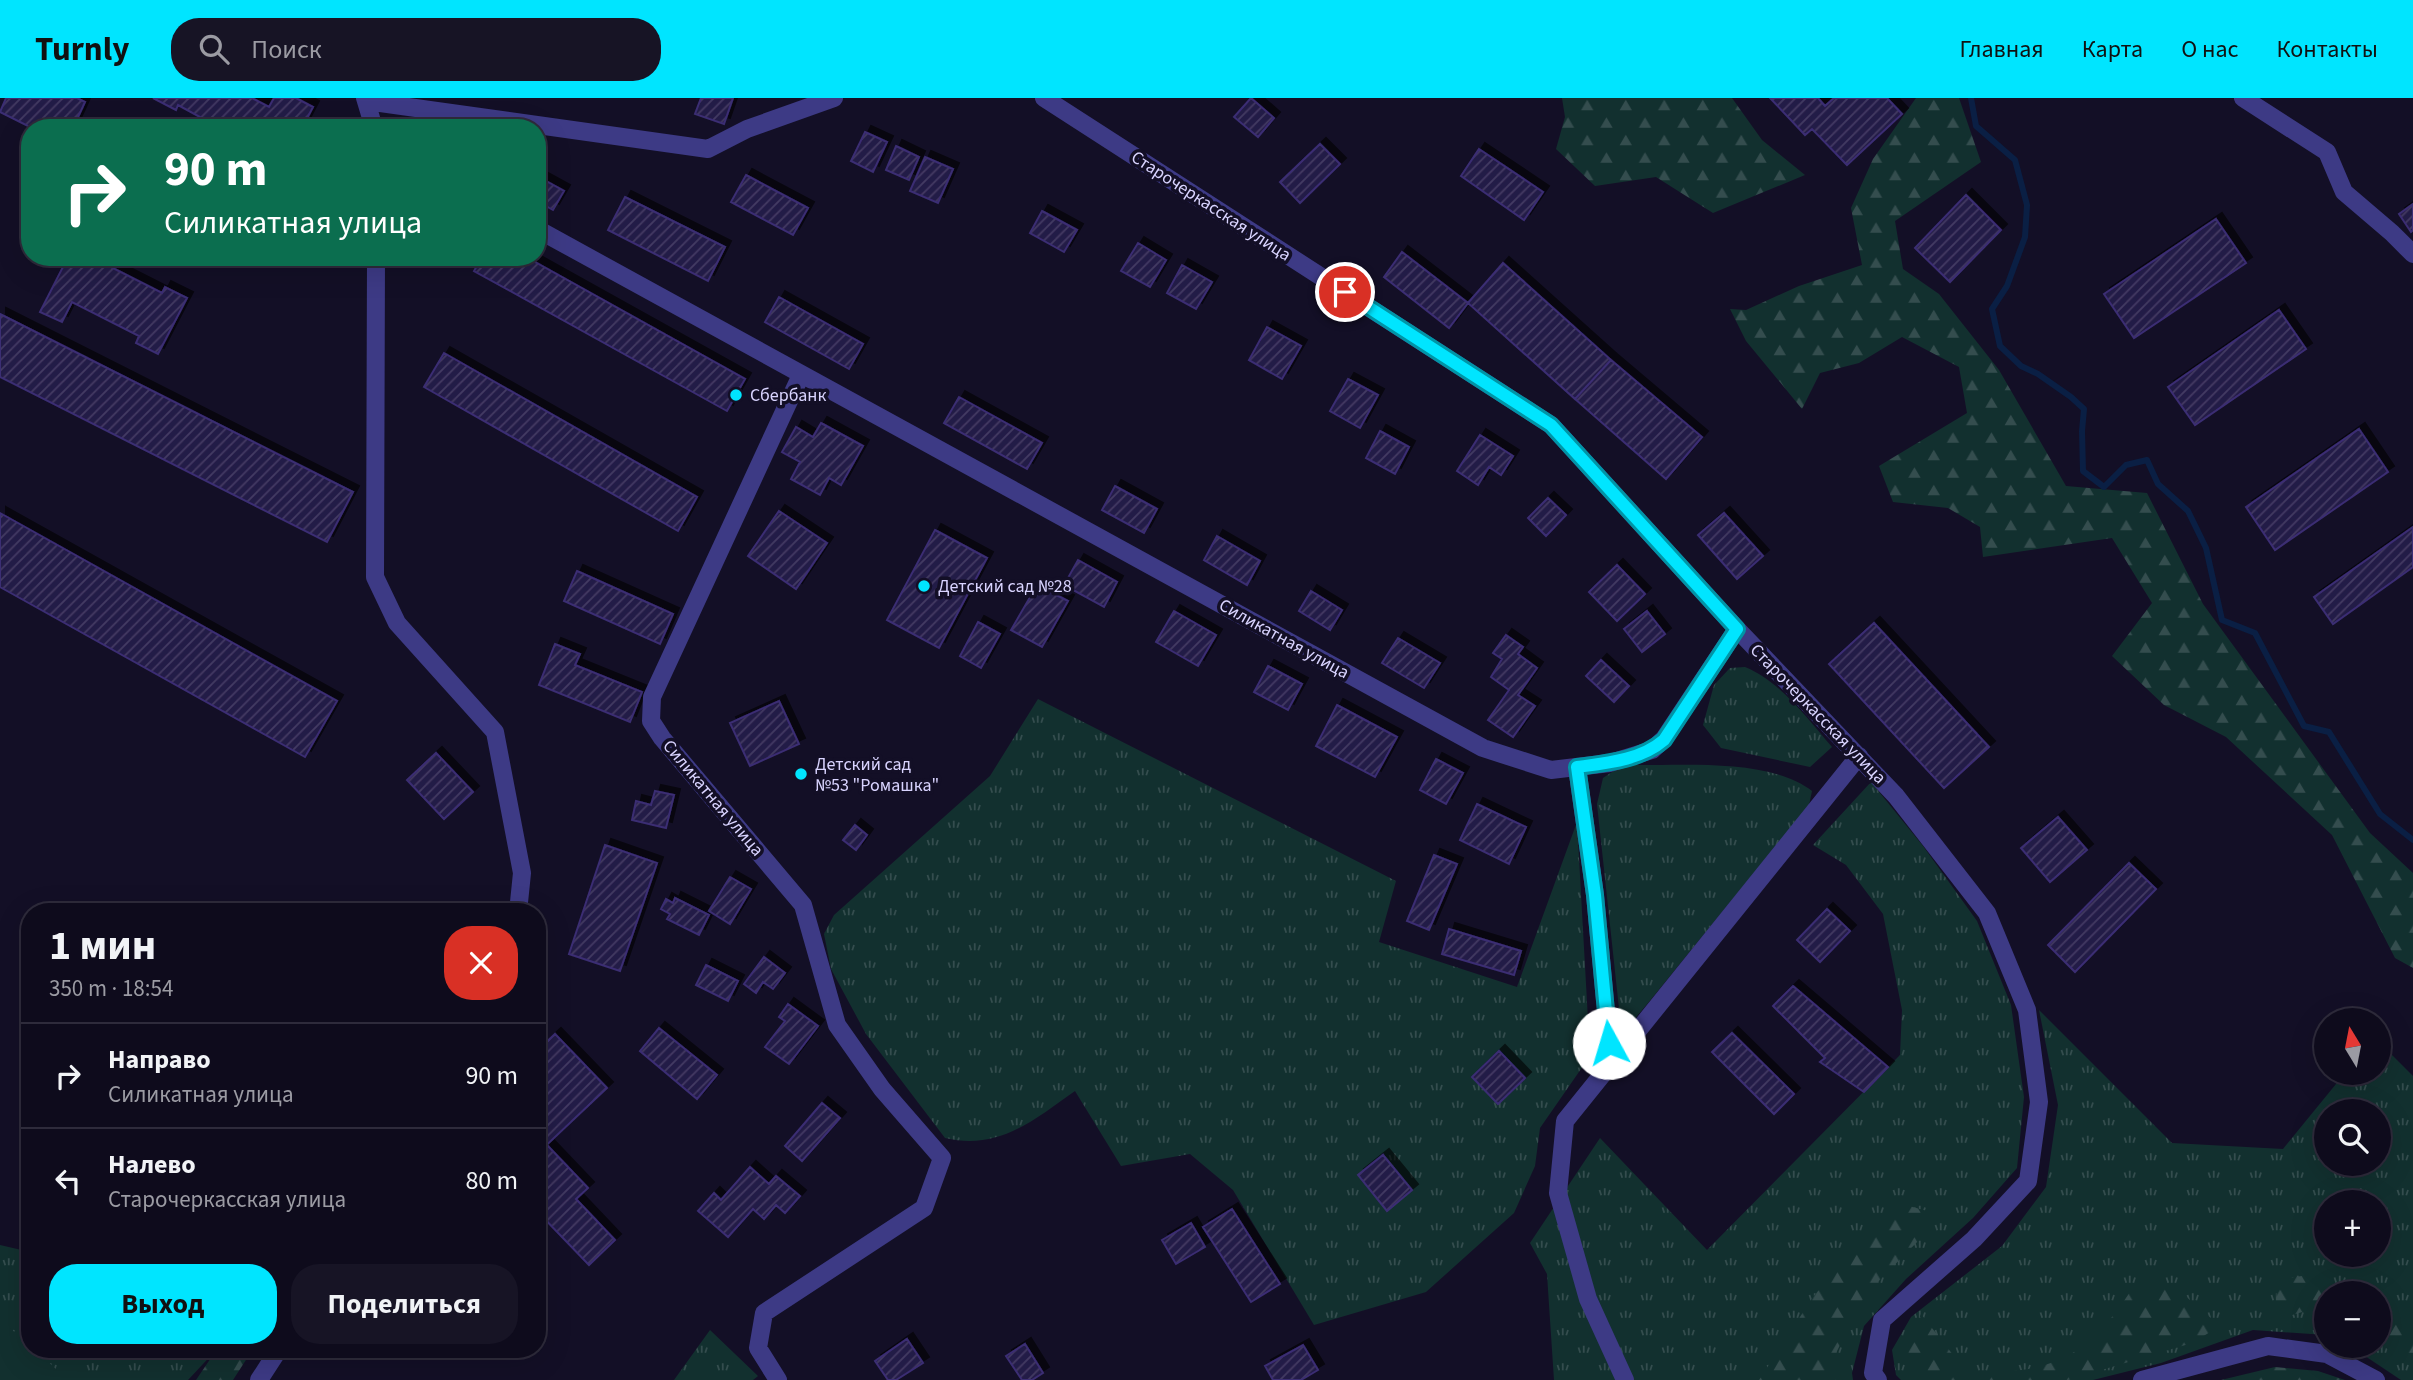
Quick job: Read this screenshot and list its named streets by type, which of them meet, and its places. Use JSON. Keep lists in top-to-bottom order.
{
  "streets": {
    "street": ["Старочеркасская улица", "Силикатная улица"]
  },
  "crossings": [
    ["Старочеркасская улица", "Силикатная улица"]
  ],
  "places": ["Сбербанк", "Детский сад №28", "Детский сад №53 \"Ромашка\""],
  "north": "top",
  "page": {
    "header": "Turnly",
    "search": "Поиск",
    "nav": [
      "Главная",
      "Карта",
      "О нас",
      "Контакты"
    ],
    "turn": ["90 m", "Силикатная улица"],
    "heading": ["1 мин", "350 m · 18:54"],
    "map_buttons": ["+", "−"],
    "list": [
      {
        "name": "Направо",
        "note": "Силикатная улица",
        "value": "90 m"
      },
      {
        "name": "Налево",
        "note": "Старочеркасская улица",
        "value": "80 m"
      }
    ],
    "buttons": ["Выход", "Поделиться"]
  }
}
